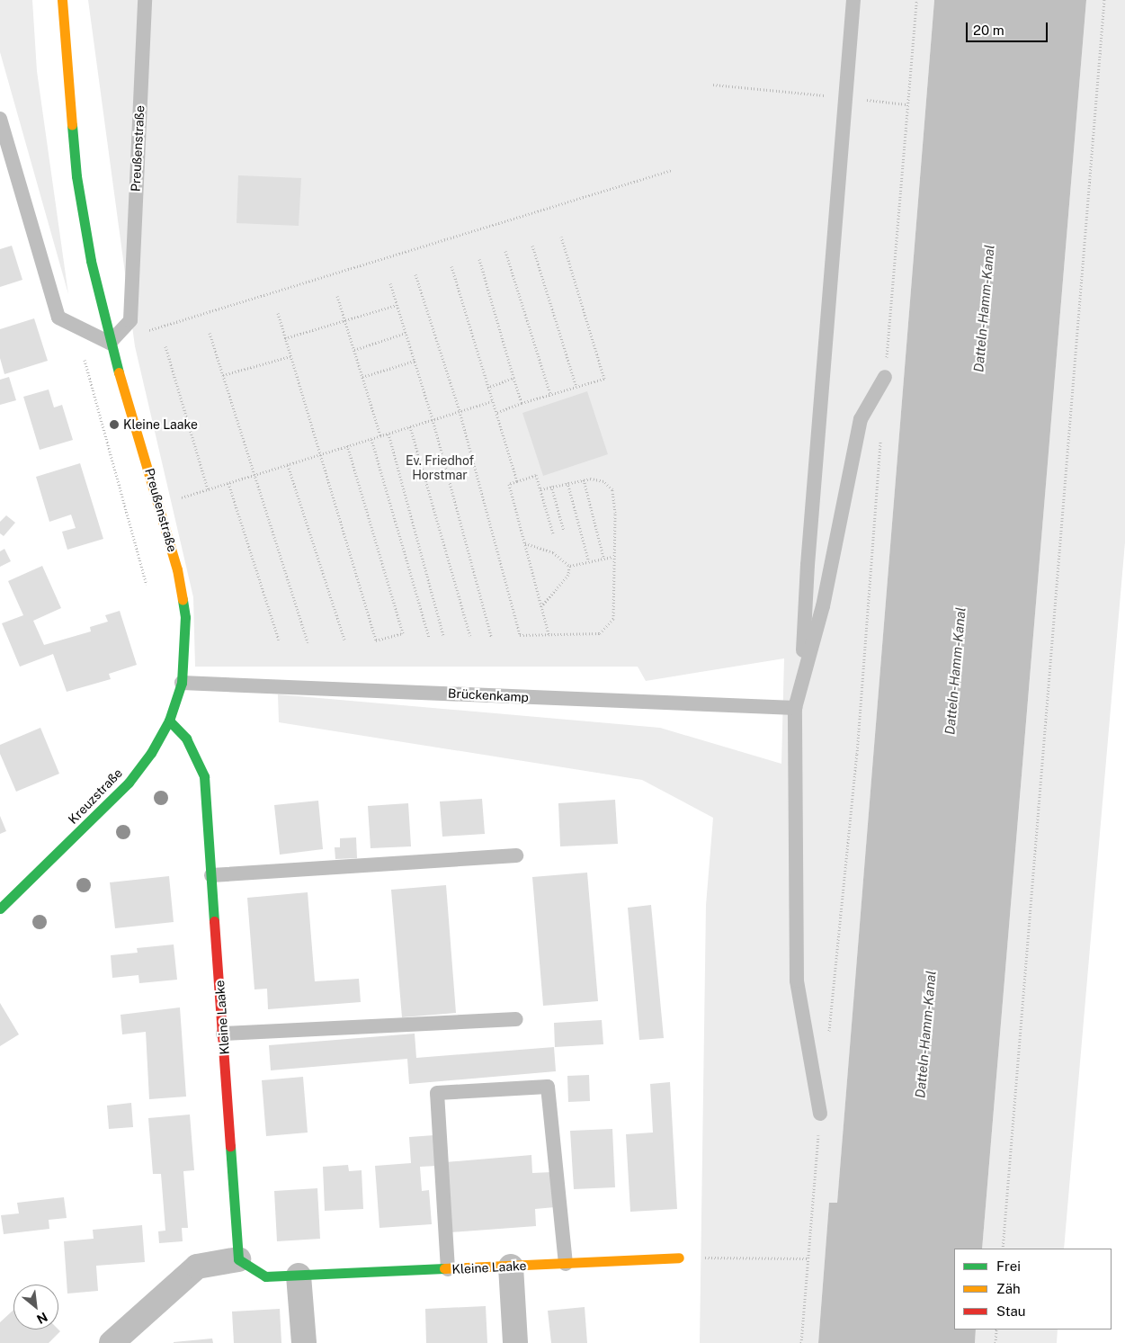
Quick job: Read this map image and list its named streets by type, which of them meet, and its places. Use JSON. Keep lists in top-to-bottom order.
{
  "streets": {
    "street": ["Preußenstraße", "Kreuzstraße", "Kleine Laake"],
    "lane": ["Brückenkamp"]
  },
  "crossings": [
    ["Preußenstraße", "Brückenkamp"],
    ["Preußenstraße", "Kreuzstraße"],
    ["Brückenkamp", "Kreuzstraße"],
    ["Kreuzstraße", "Kleine Laake"]
  ],
  "water": ["Datteln-Hamm-Kanal"],
  "parks": ["Ev. Friedhof Horstmar"],
  "places": ["Kleine Laake"],
  "legend": ["Frei", "Zäh", "Stau"],
  "scale_bar": "20 m",
  "north": "bottom right"
}
